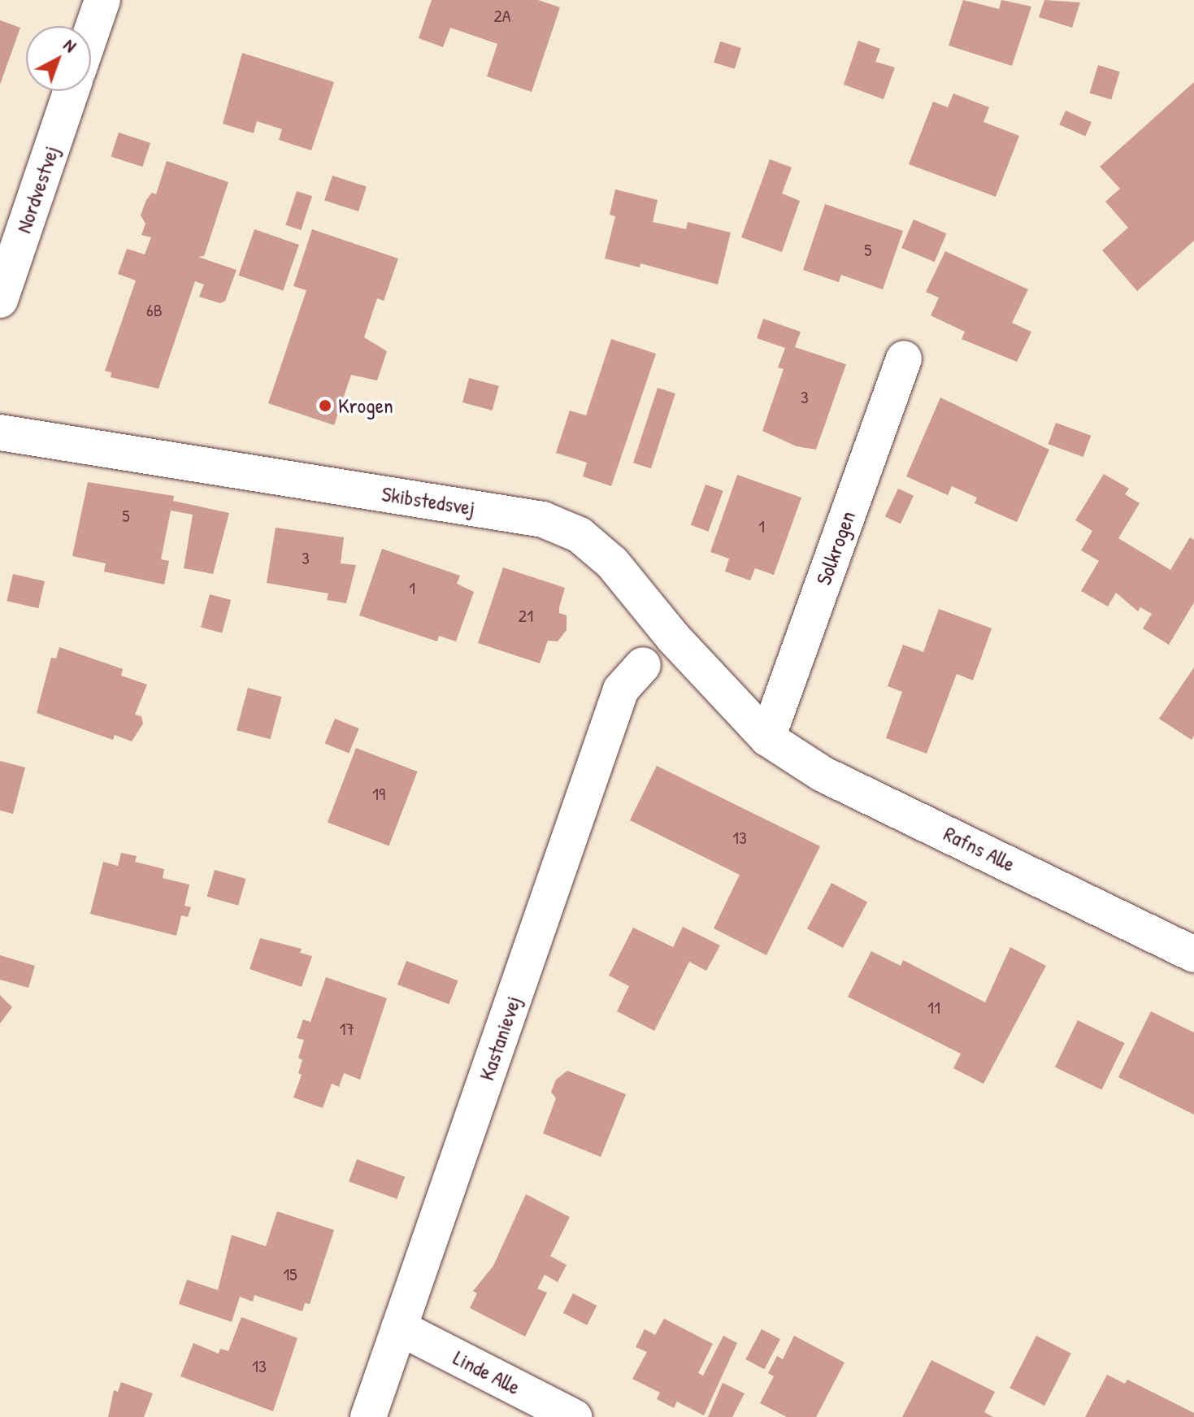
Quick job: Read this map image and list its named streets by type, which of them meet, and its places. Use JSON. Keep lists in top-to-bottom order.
{
  "streets": {
    "street": [
      "Nordvestvej",
      "Skibstedsvej",
      "Solkrogen",
      "Rafns Alle",
      "Kastanievej",
      "Linde Alle"
    ]
  },
  "crossings": [
    ["Skibstedsvej", "Solkrogen"],
    ["Skibstedsvej", "Rafns Alle"],
    ["Solkrogen", "Rafns Alle"],
    ["Kastanievej", "Linde Alle"]
  ],
  "places": ["Krogen"],
  "house_numbers": [
    "2A",
    "5",
    "6B",
    "3",
    "5",
    "1",
    "3",
    "1",
    "21",
    "19",
    "13",
    "11",
    "17",
    "15",
    "13"
  ],
  "north": "top right"
}
